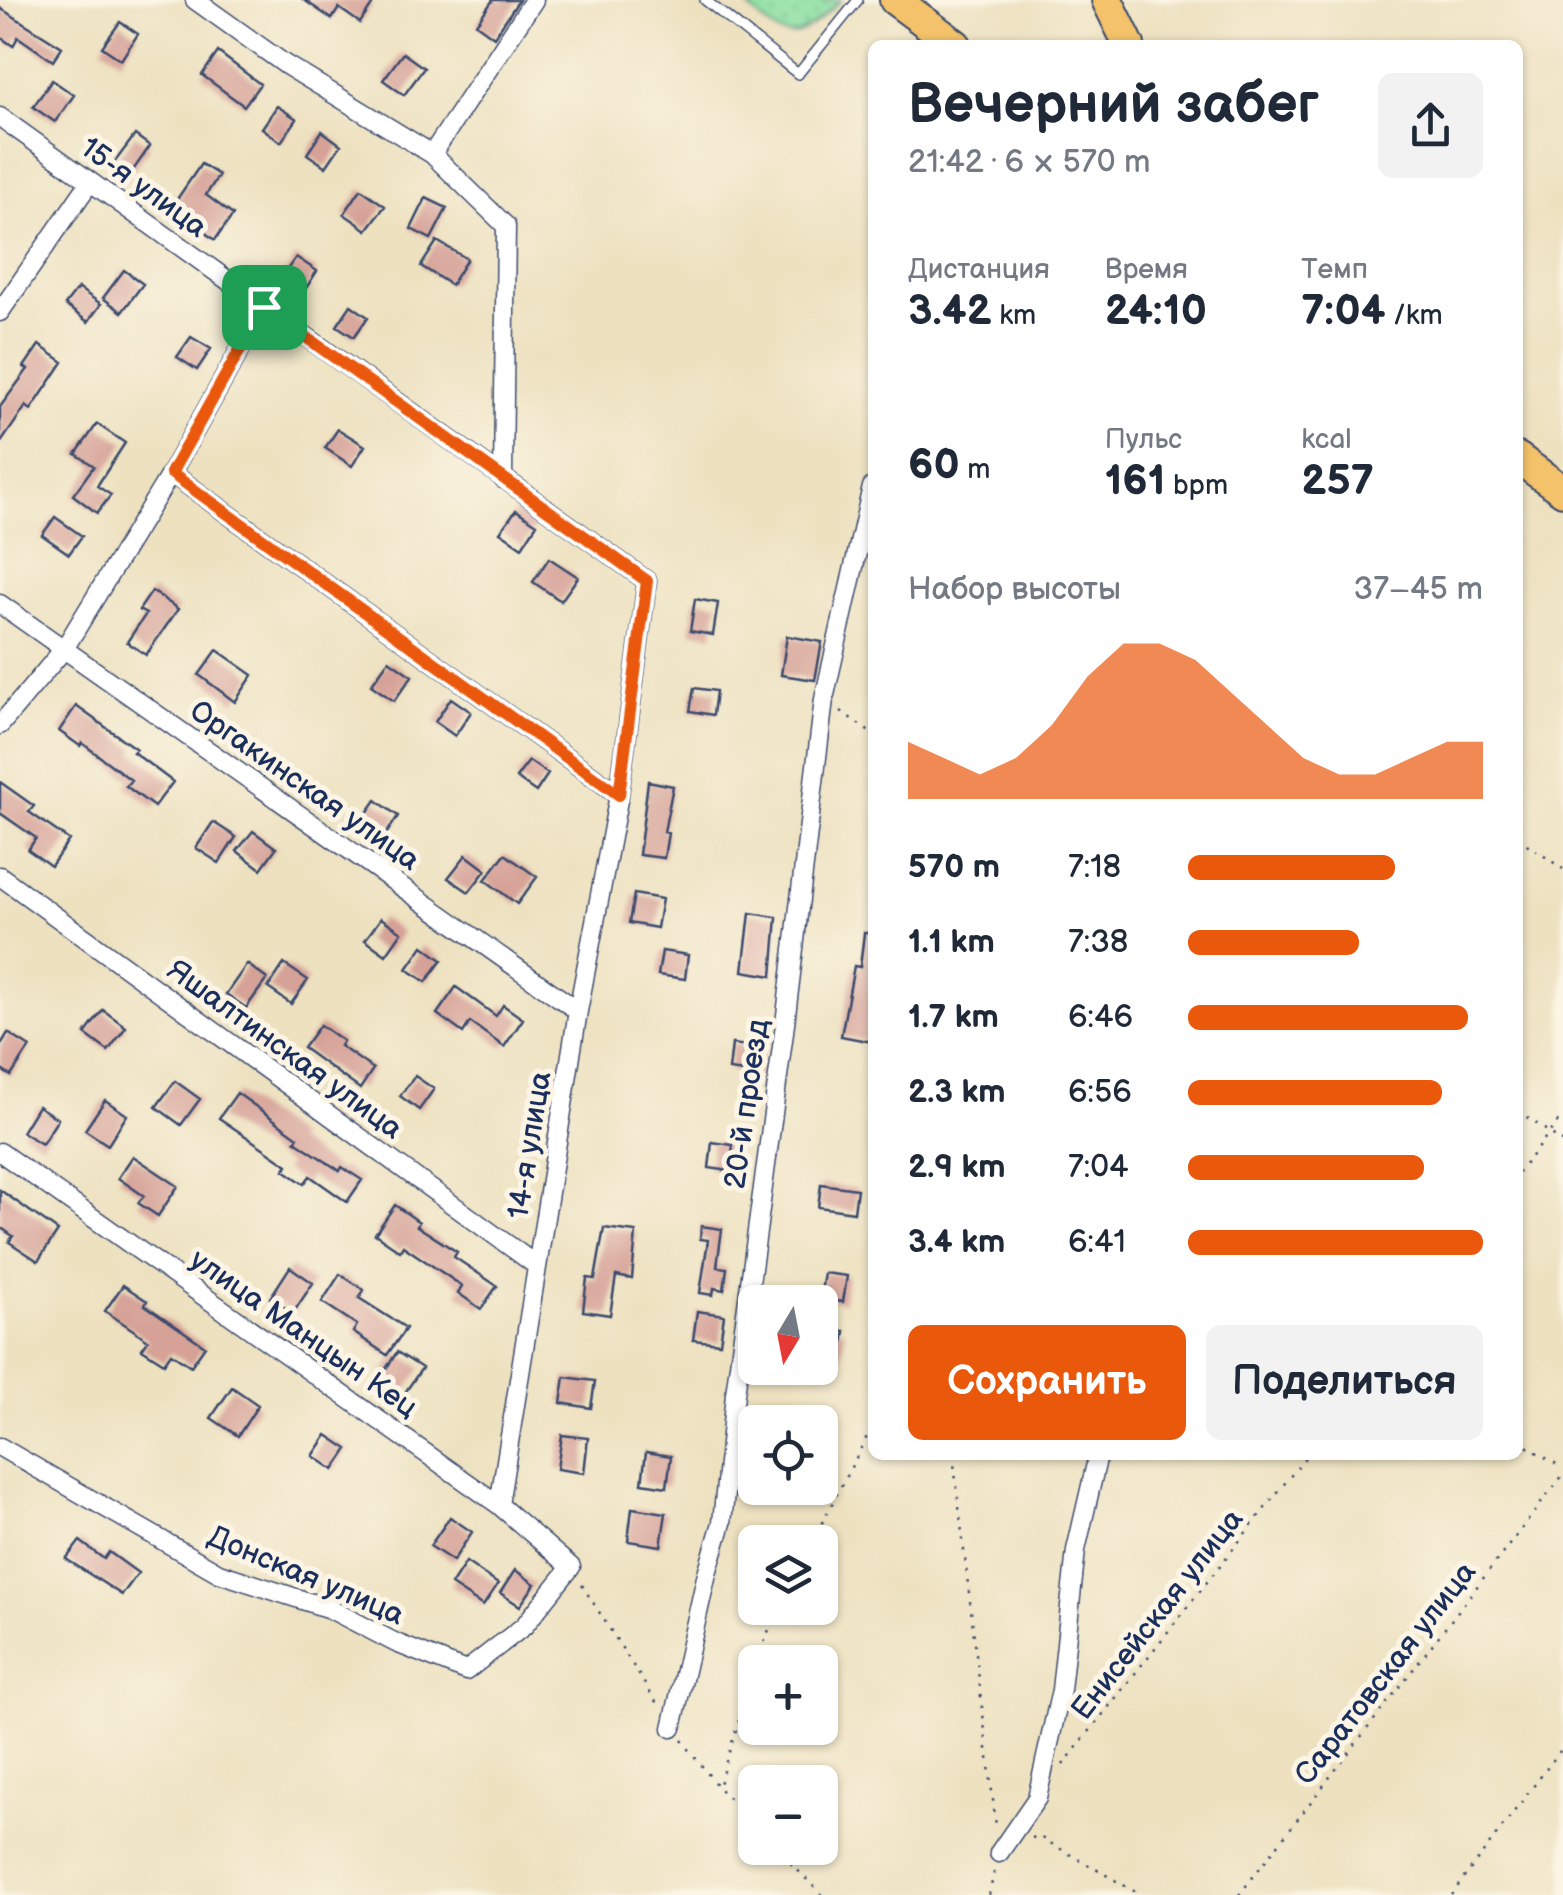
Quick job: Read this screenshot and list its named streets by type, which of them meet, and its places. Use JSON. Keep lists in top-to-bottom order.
{
  "streets": {
    "street": [
      "15-я улица",
      "Оргакинская улица",
      "Яшалтинская улица",
      "20-й проезд",
      "14-я улица",
      "улица Манцын Кец",
      "Донская улица"
    ],
    "path": ["Енисейская улица", "Саратовская улица"]
  },
  "crossings": [
    ["15-я улица", "14-я улица"],
    ["Оргакинская улица", "14-я улица"],
    ["Яшалтинская улица", "14-я улица"],
    ["14-я улица", "улица Манцын Кец"],
    ["улица Манцын Кец", "Донская улица"]
  ],
  "north": "bottom",
  "page": {
    "heading": ["Вечерний забег", "21:42 · 6 × 570 m"],
    "stats": [
      ["Дистанция", "3.42 km"],
      ["Время", "24:10"],
      ["Темп", "7:04 /km"],
      ["60 m"],
      ["Пульс", "161 bpm"],
      ["kcal", "257"]
    ],
    "chart": ["Набор высоты", "37–45 m"],
    "list": [
      {
        "name": "570 m",
        "note": "7:18"
      },
      {
        "name": "1.1 km",
        "note": "7:38"
      },
      {
        "name": "1.7 km",
        "note": "6:46"
      },
      {
        "name": "2.3 km",
        "note": "6:56"
      },
      {
        "name": "2.9 km",
        "note": "7:04"
      },
      {
        "name": "3.4 km",
        "note": "6:41"
      }
    ],
    "map_buttons": ["+", "−"],
    "buttons": ["Сохранить", "Поделиться"]
  }
}
